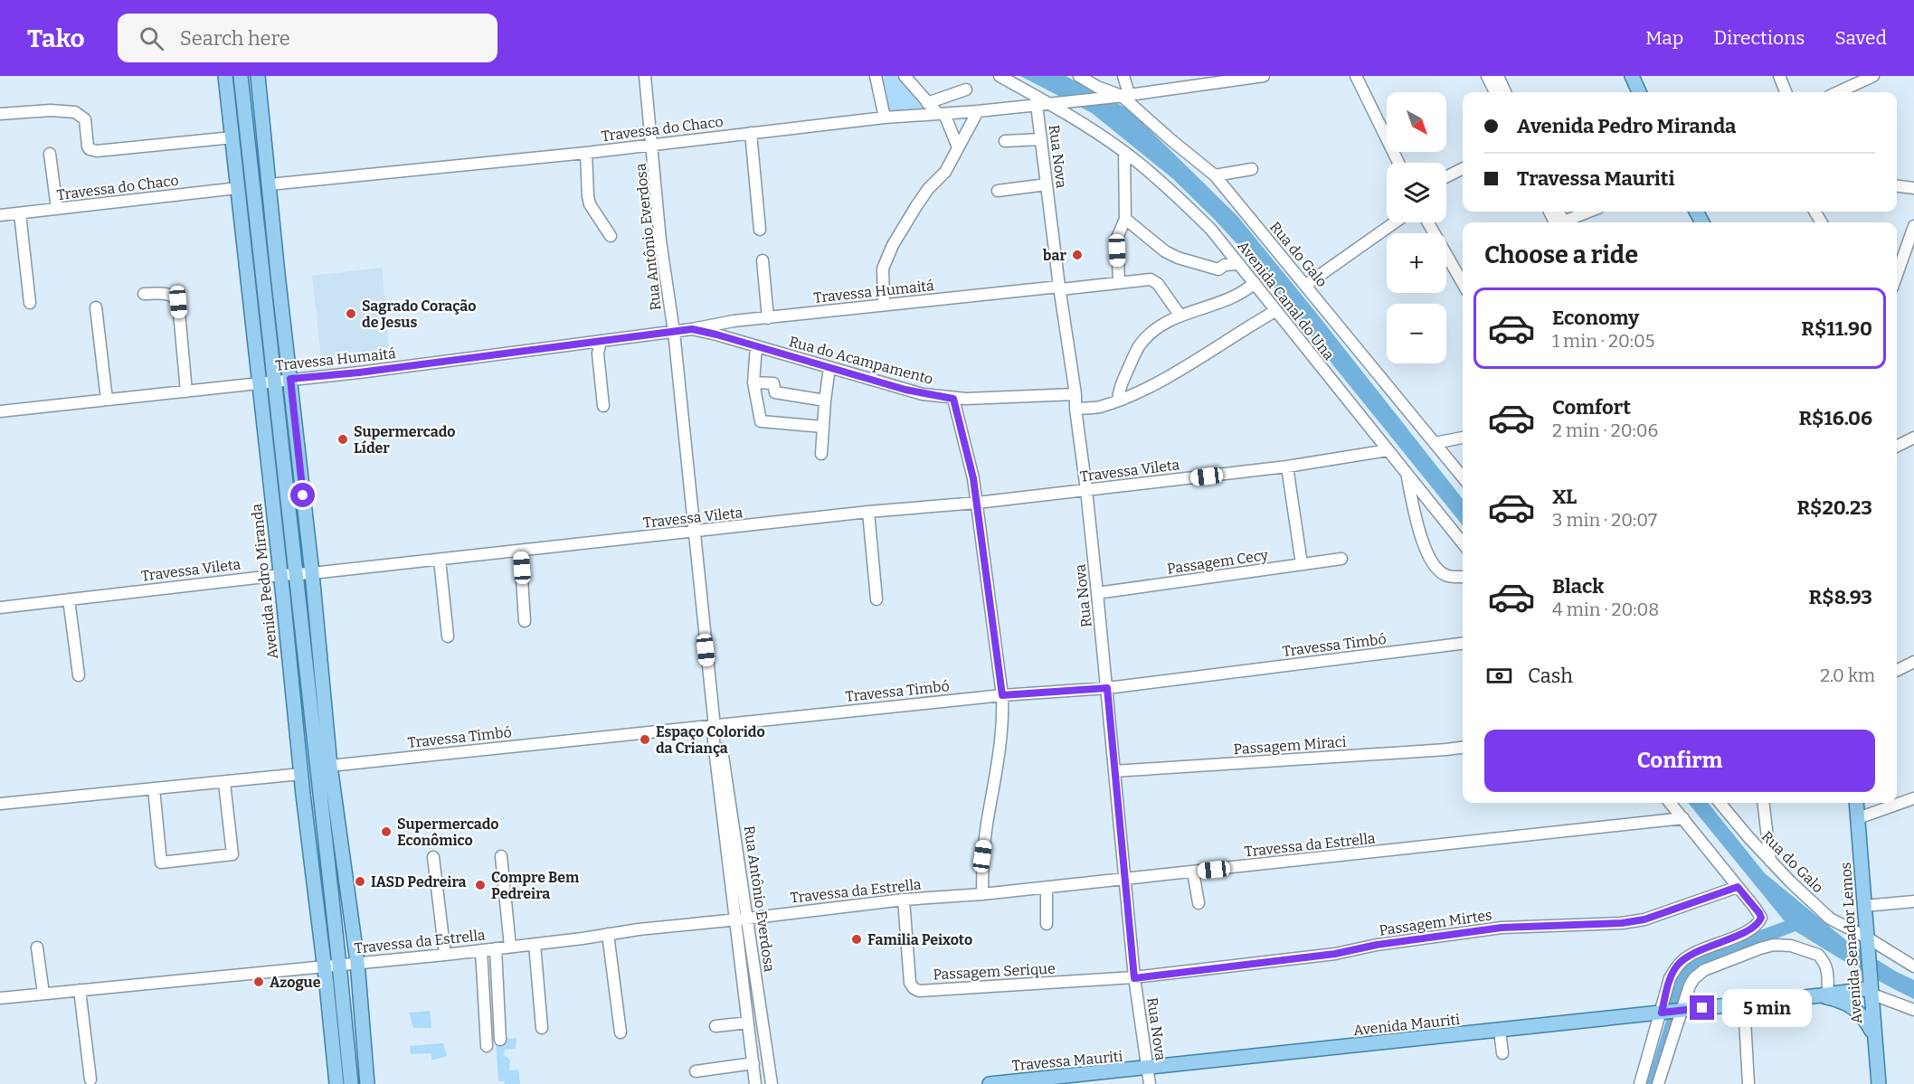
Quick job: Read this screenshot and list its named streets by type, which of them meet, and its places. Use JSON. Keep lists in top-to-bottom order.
{
  "streets": {
    "main road": [
      "Avenida Pedro Miranda",
      "Avenida Senador Lemos",
      "Avenida Mauriti",
      "Travessa Mauriti"
    ],
    "street": [
      "Travessa do Chaco",
      "Rua Nova",
      "Rua Antônio Everdosa",
      "Rua do Galo",
      "Travessa Humaitá",
      "Avenida Canal do Una",
      "Rua do Acampamento",
      "Travessa Vileta",
      "Passagem Cecy",
      "Travessa Timbó",
      "Passagem Miraci",
      "Travessa da Estrella",
      "Passagem Mirtes",
      "Passagem Serique"
    ]
  },
  "crossings": [
    ["Travessa do Chaco", "Rua Nova"],
    ["Travessa do Chaco", "Rua Antônio Everdosa"],
    ["Travessa do Chaco", "Rua do Galo"],
    ["Travessa do Chaco", "Avenida Canal do Una"],
    ["Travessa do Chaco", "Avenida Pedro Miranda"],
    ["Rua Nova", "Travessa Humaitá"],
    ["Rua Nova", "Rua do Acampamento"],
    ["Rua Nova", "Travessa Vileta"],
    ["Rua Nova", "Passagem Cecy"],
    ["Rua Nova", "Travessa Timbó"],
    ["Rua Nova", "Passagem Miraci"],
    ["Rua Nova", "Travessa da Estrella"],
    ["Rua Nova", "Passagem Mirtes"],
    ["Rua Nova", "Passagem Serique"],
    ["Rua Nova", "Avenida Mauriti"],
    ["Rua Nova", "Travessa Mauriti"],
    ["Rua Antônio Everdosa", "Travessa Humaitá"],
    ["Rua Antônio Everdosa", "Rua do Acampamento"],
    ["Rua Antônio Everdosa", "Travessa Vileta"],
    ["Rua Antônio Everdosa", "Travessa Timbó"],
    ["Rua Antônio Everdosa", "Travessa da Estrella"],
    ["Rua do Galo", "Avenida Senador Lemos"],
    ["Travessa Humaitá", "Rua do Acampamento"],
    ["Travessa Humaitá", "Avenida Pedro Miranda"],
    ["Avenida Canal do Una", "Travessa Vileta"],
    ["Travessa Vileta", "Avenida Pedro Miranda"],
    ["Avenida Pedro Miranda", "Travessa da Estrella"],
    ["Travessa da Estrella", "Passagem Serique"],
    ["Passagem Mirtes", "Passagem Serique"],
    ["Avenida Mauriti", "Travessa Mauriti"]
  ],
  "places": [
    "bar",
    "Sagrado Coração de Jesus",
    "Supermercado Líder",
    "Espaço Colorido da Criança",
    "Supermercado Econômico",
    "IASD Pedreira",
    "Compre Bem Pedreira",
    "Familia Peixoto",
    "Azogue"
  ],
  "north": "bottom right",
  "page": {
    "header": "Tako",
    "search": "Search here",
    "nav": ["Map", "Directions", "Saved"],
    "map_buttons": ["+", "−"],
    "banner": ["Avenida Pedro Miranda", "Travessa Mauriti"],
    "heading": "Choose a ride",
    "list": [
      {
        "name": "Economy",
        "note": "1 min · 20:05",
        "value": "R$11.90"
      },
      {
        "name": "Comfort",
        "note": "2 min · 20:06",
        "value": "R$16.06"
      },
      {
        "name": "XL",
        "note": "3 min · 20:07",
        "value": "R$20.23"
      },
      {
        "name": "Black",
        "note": "4 min · 20:08",
        "value": "R$8.93"
      }
    ],
    "pay": ["Cash", "2.0 km"],
    "buttons": "Confirm",
    "bubble": "5 min"
  }
}
